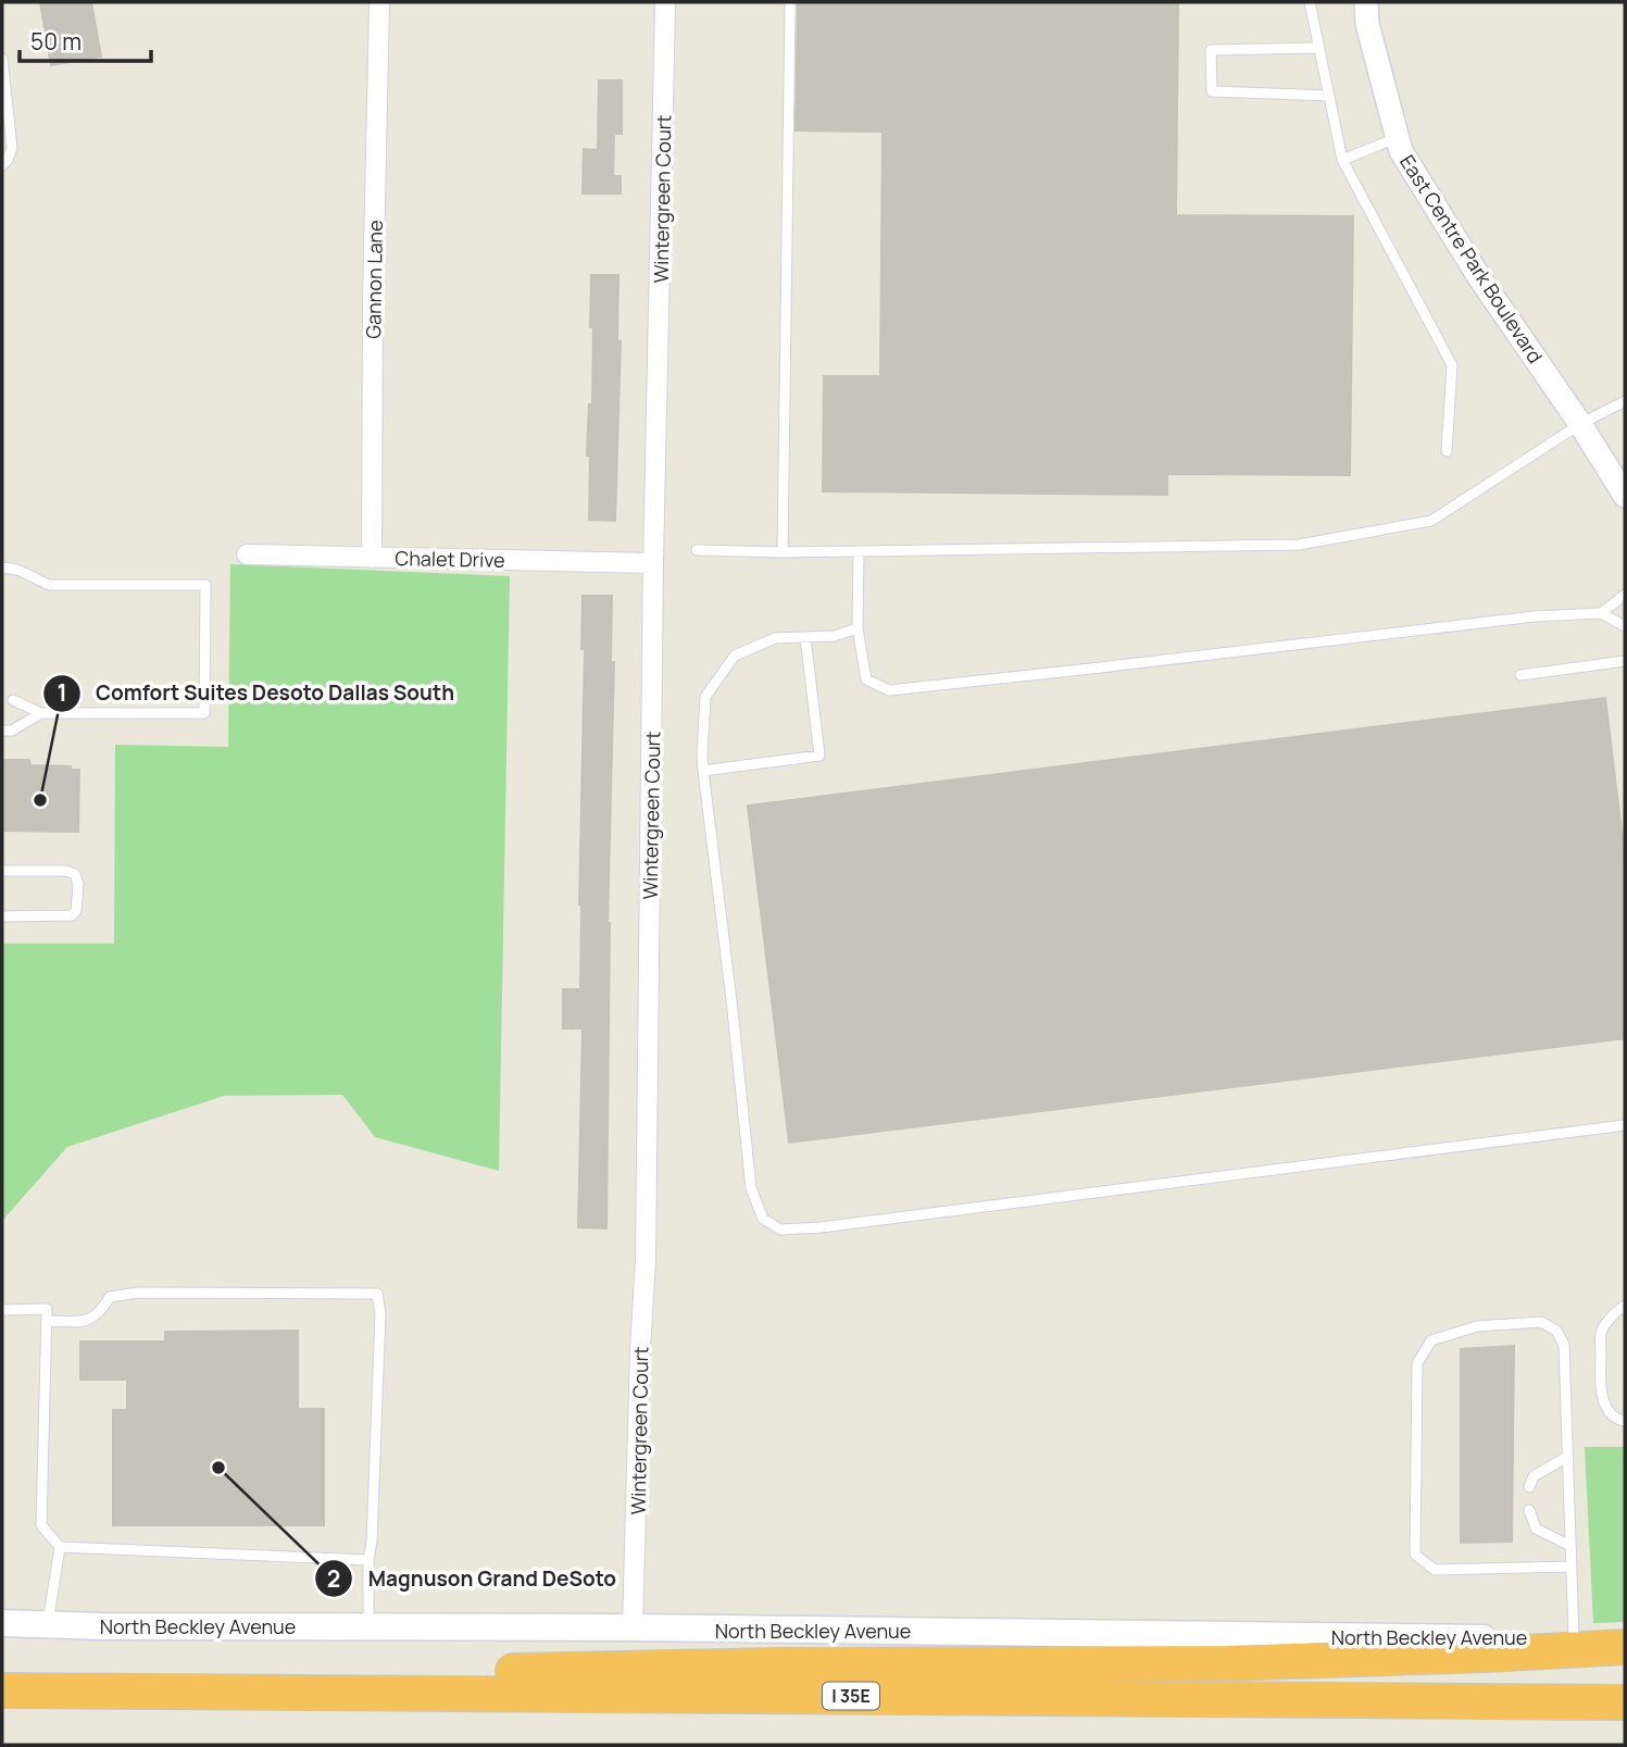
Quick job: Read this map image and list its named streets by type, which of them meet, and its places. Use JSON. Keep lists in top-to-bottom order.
{
  "streets": {
    "highway": ["I 35E"],
    "main road": ["North Beckley Avenue"],
    "street": [
      "Wintergreen Court",
      "East Centre Park Boulevard",
      "Gannon Lane",
      "Chalet Drive"
    ]
  },
  "crossings": [
    ["Wintergreen Court", "Chalet Drive"],
    ["Wintergreen Court", "North Beckley Avenue"],
    ["Gannon Lane", "Chalet Drive"]
  ],
  "places": ["Comfort Suites Desoto Dallas South", "Magnuson Grand DeSoto"],
  "scale_bar": "50 m"
}
